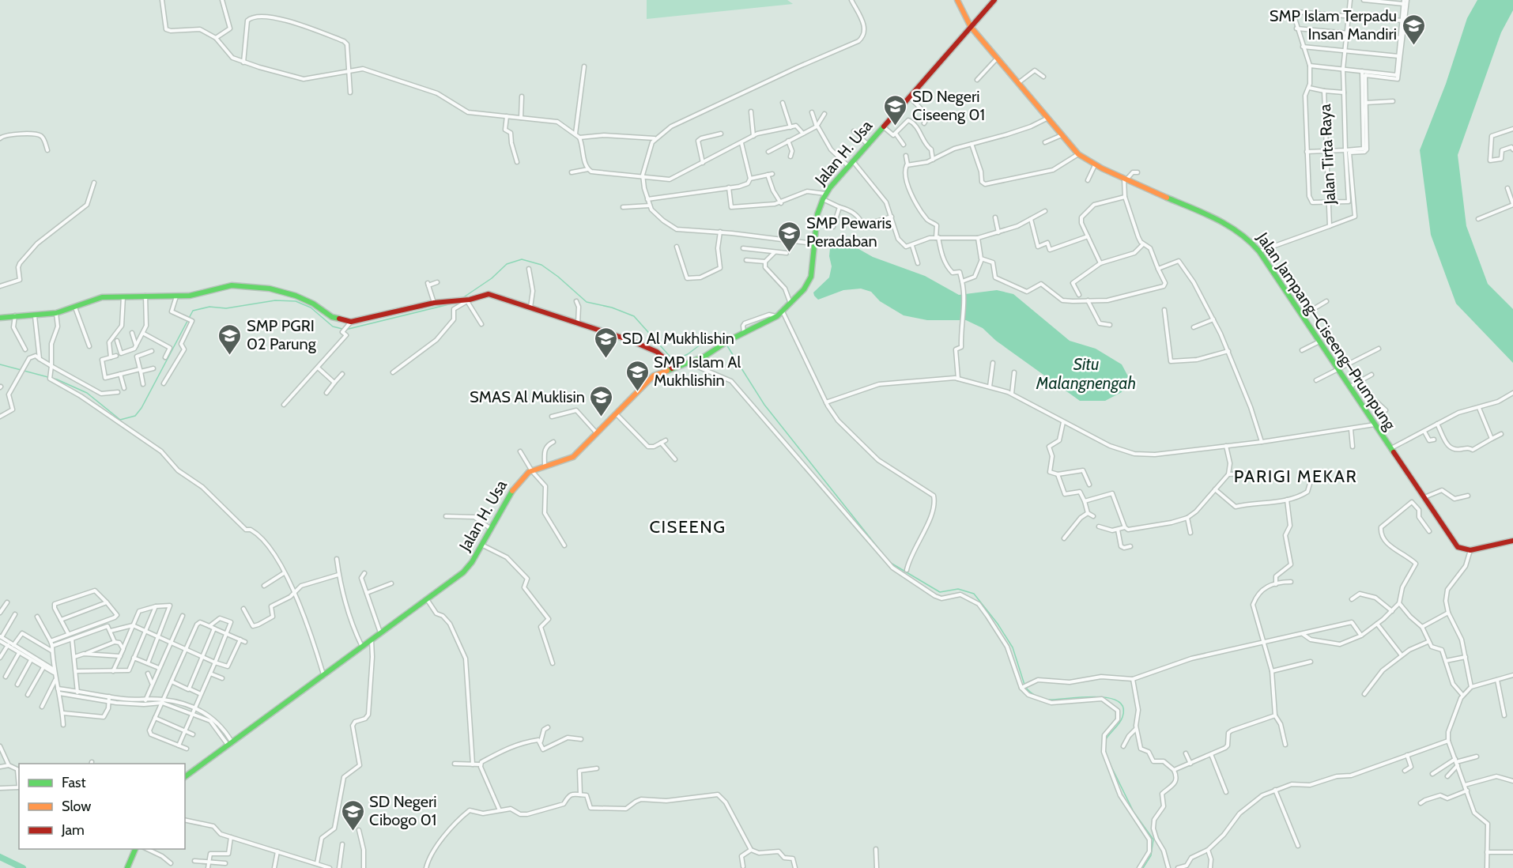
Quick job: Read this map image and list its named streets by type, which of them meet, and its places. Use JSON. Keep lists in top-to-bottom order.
{
  "streets": {
    "street": ["Jalan H. Usa", "Jalan Tirta Raya", "Jalan Jampang–Ciseeng–Prumpung"]
  },
  "crossings": [
    ["Jalan H. Usa", "Jalan Jampang–Ciseeng–Prumpung"],
    ["Jalan Tirta Raya", "Jalan Jampang–Ciseeng–Prumpung"]
  ],
  "districts": ["PARIGI MEKAR", "CISEENG"],
  "water": ["Situ Malangnengah"],
  "places": {
    "school or university": [
      "SMP Islam Terpadu Insan Mandiri",
      "SD Negeri Ciseeng 01",
      "SMP Pewaris Peradaban",
      "SMP PGRI 02 Parung",
      "SD Al Mukhlishin",
      "SMP Islam Al Mukhlishin",
      "SMAS Al Muklisin",
      "SD Negeri Cibogo 01"
    ]
  },
  "legend": ["Fast", "Slow", "Jam"]
}
